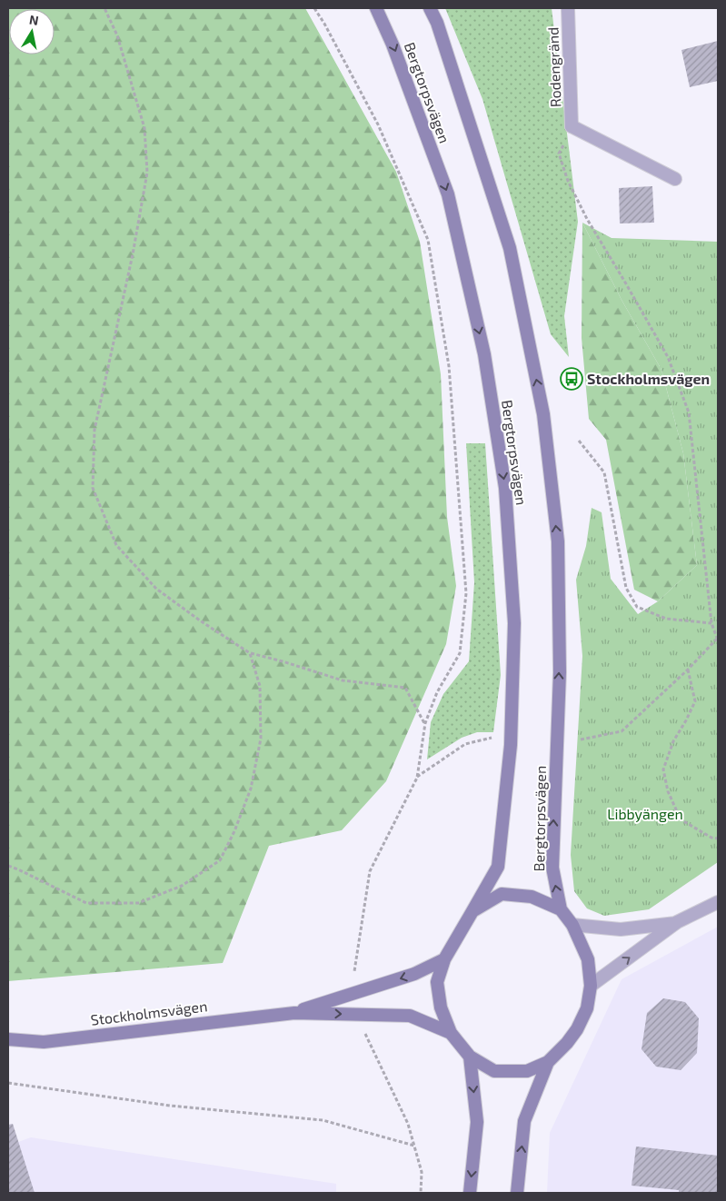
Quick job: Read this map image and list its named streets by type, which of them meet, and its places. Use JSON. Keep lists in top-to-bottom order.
{
  "streets": {
    "main road": ["Bergtorpsvägen", "Stockholmsvägen"],
    "street": ["Rodengränd"]
  },
  "crossings": [
    ["Bergtorpsvägen", "Stockholmsvägen"]
  ],
  "parks": ["Libbyängen"],
  "places": {
    "bus stop": ["Stockholmsvägen"]
  },
  "north": "top"
}
